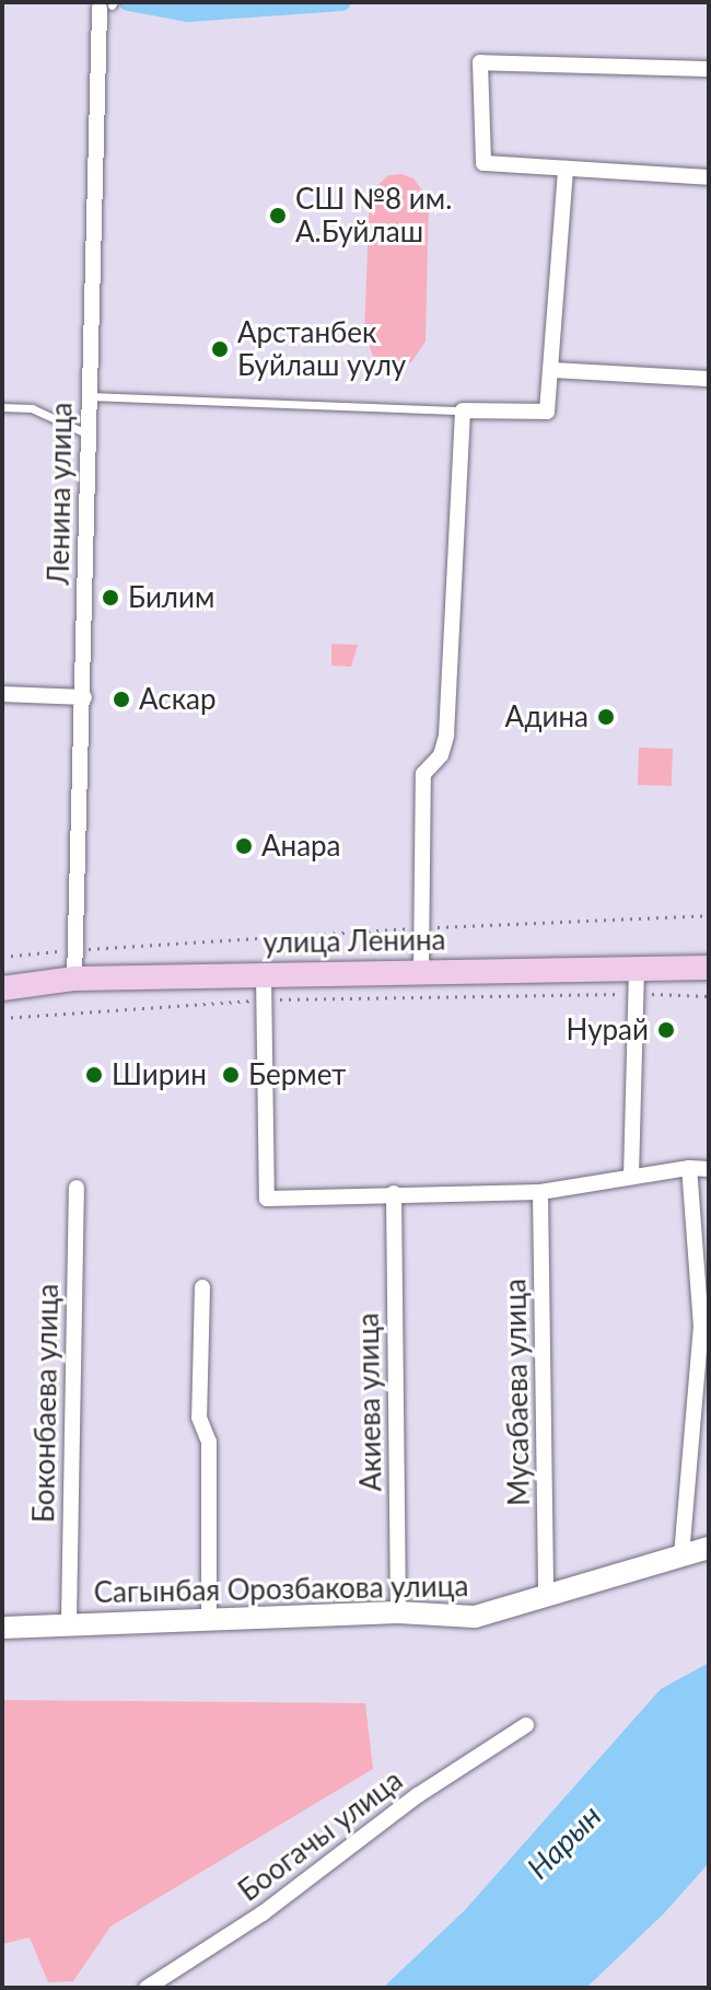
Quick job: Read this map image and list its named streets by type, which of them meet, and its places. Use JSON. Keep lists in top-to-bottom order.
{
  "streets": {
    "main road": ["улица Ленина"],
    "street": [
      "Ленина улица",
      "Мусабаева улица",
      "Акиева улица",
      "Боконбаева улица",
      "Сагынбая Орозбакова улица",
      "Боогачы улица"
    ]
  },
  "crossings": [
    ["Ленина улица", "улица Ленина"],
    ["Мусабаева улица", "Сагынбая Орозбакова улица"],
    ["Акиева улица", "Сагынбая Орозбакова улица"],
    ["Боконбаева улица", "Сагынбая Орозбакова улица"]
  ],
  "water": ["Нарын"],
  "places": [
    "СШ №8 им. А.Буйлаш",
    "Арстанбек Буйлаш уулу",
    "Билим",
    "Аскар",
    "Адина",
    "Анара",
    "Нурай",
    "Ширин",
    "Бермет"
  ]
}
